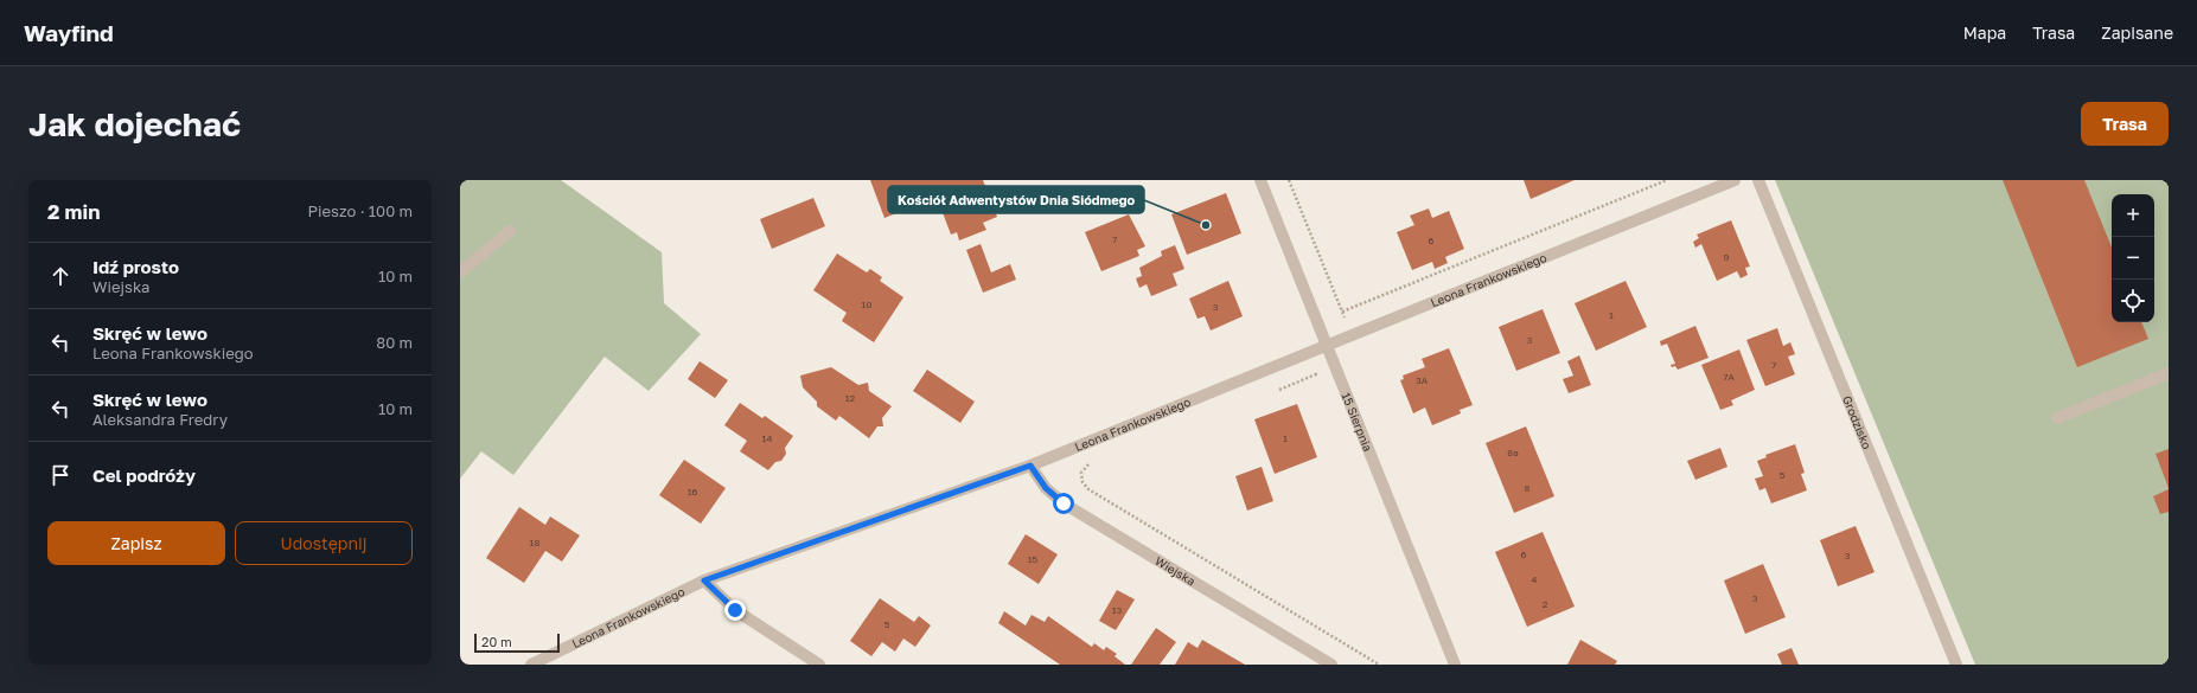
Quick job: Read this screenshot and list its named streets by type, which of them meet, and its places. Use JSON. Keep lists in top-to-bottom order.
{
  "streets": {
    "street": [
      "Leona Frankowskiego",
      "15 Sierpnia",
      "Grodzisko",
      "Wiejska"
    ]
  },
  "crossings": [
    ["Leona Frankowskiego", "15 Sierpnia"],
    ["Leona Frankowskiego", "Wiejska"]
  ],
  "places": ["Kościół Adwentystów Dnia Siódmego"],
  "house_numbers": [
    "7",
    "6",
    "9",
    "10",
    "3",
    "1",
    "3",
    "7",
    "7A",
    "3A",
    "12",
    "14",
    "1",
    "8a",
    "5",
    "8",
    "16",
    "18",
    "6",
    "3",
    "15",
    "4",
    "3",
    "2",
    "13",
    "5"
  ],
  "scale_bar": "20 m",
  "page": {
    "header": "Wayfind",
    "nav": ["Mapa", "Trasa", "Zapisane"],
    "buttons": [
      "Trasa",
      ["Zapisz", "Udostępnij"]
    ],
    "title": "Jak dojechać",
    "heading": ["2 min", "Pieszo · 100 m"],
    "map_buttons": ["+", "−"],
    "list": [
      ["Idź prosto", "Wiejska", "10 m"],
      ["Skręć w lewo", "Leona Frankowskiego", "80 m"],
      ["Skręć w lewo", "Aleksandra Fredry", "10 m"],
      "Cel podróży"
    ],
    "scale": "20 m"
  }
}
